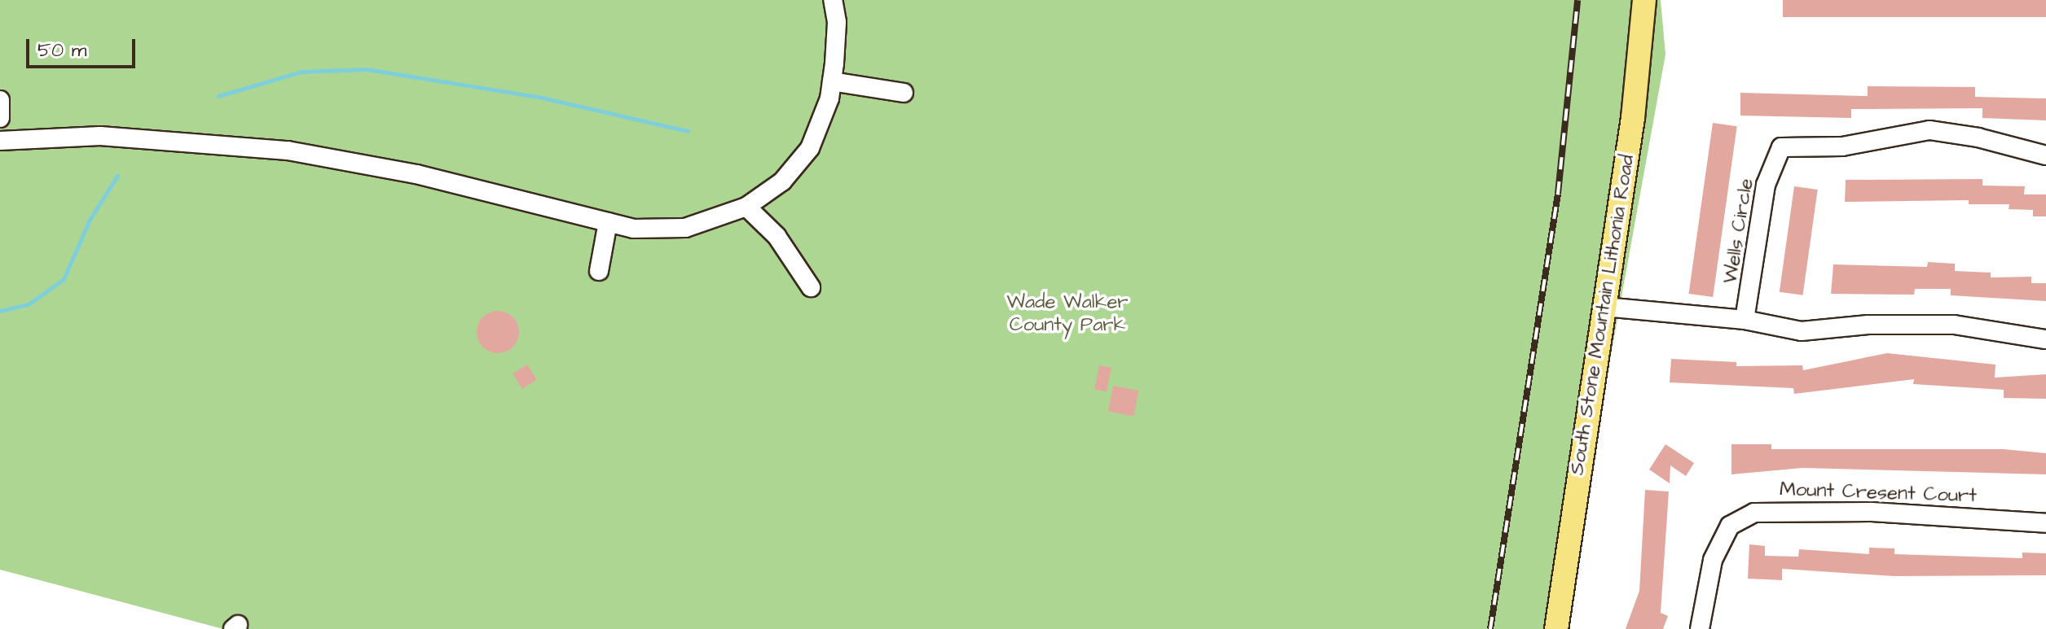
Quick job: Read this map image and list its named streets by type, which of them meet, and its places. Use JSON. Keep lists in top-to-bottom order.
{
  "streets": {
    "main road": ["South Stone Mountain Lithonia Road"],
    "street": ["Wells Circle", "Mount Cresent Court"]
  },
  "parks": ["Wade Walker County Park"],
  "scale_bar": "50 m"
}
